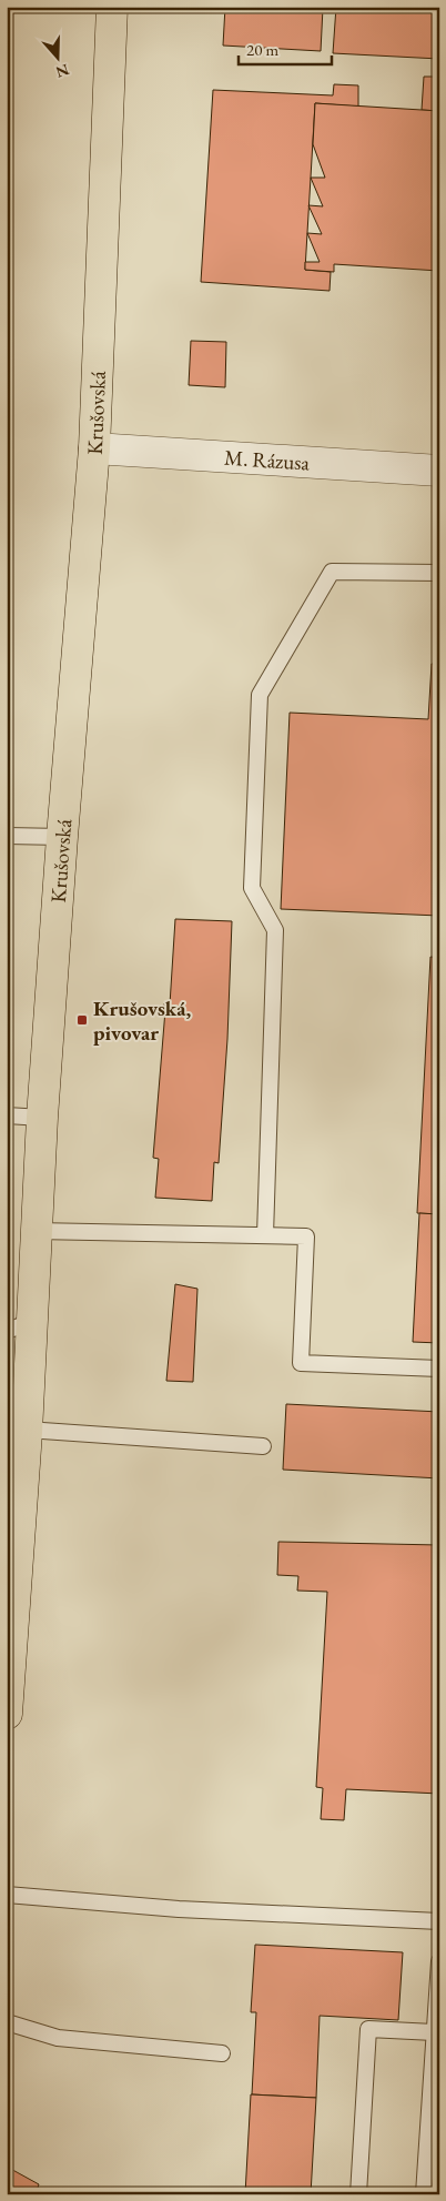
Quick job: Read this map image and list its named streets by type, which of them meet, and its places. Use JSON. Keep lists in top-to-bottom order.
{
  "streets": {
    "main road": ["Krušovská"],
    "street": ["M. Rázusa"]
  },
  "crossings": [
    ["Krušovská", "M. Rázusa"]
  ],
  "places": {
    "transit": ["Krušovská, pivovar"]
  },
  "scale_bar": "20 m",
  "north": "bottom"
}
